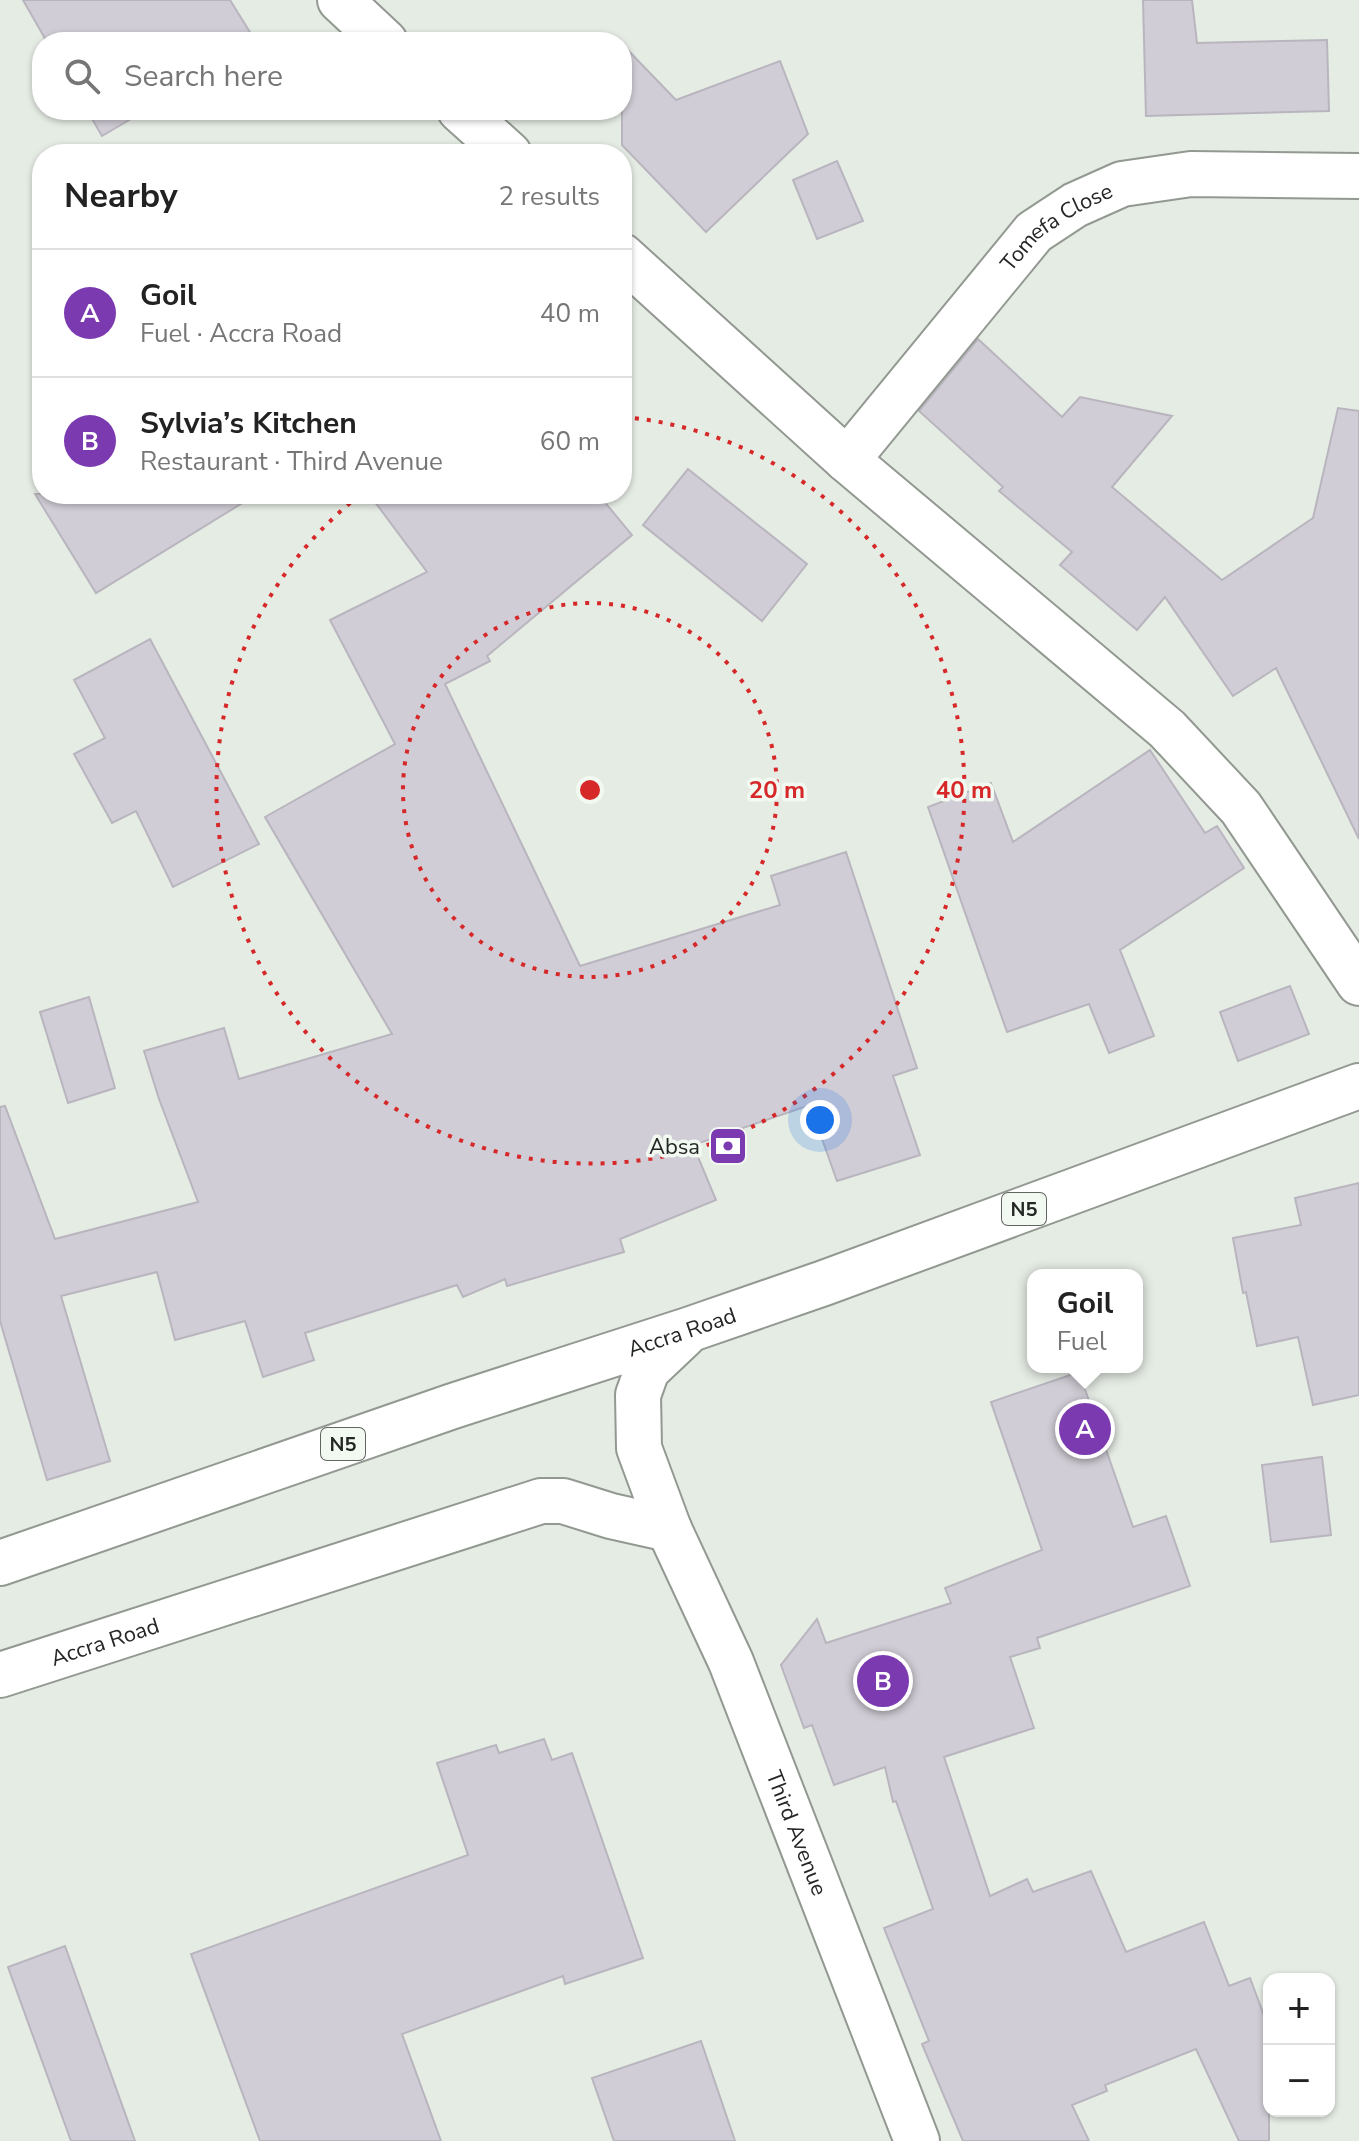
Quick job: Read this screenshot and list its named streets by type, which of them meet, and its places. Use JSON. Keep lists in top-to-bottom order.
{
  "streets": {
    "street": [
      "Tomefa Close",
      "N5",
      "Accra Road",
      "Third Avenue"
    ]
  },
  "crossings": [
    ["N5", "Accra Road"],
    ["N5", "Third Avenue"],
    ["Accra Road", "Third Avenue"]
  ],
  "places": {
    "bank": ["Absa"]
  },
  "page": {
    "search": "Search here",
    "heading": ["Nearby", "2 results"],
    "list": [
      {
        "mark": "A",
        "name": "Goil",
        "note": "Fuel · Accra Road",
        "value": "40 m"
      },
      {
        "mark": "B",
        "name": "Sylvia’s Kitchen",
        "note": "Restaurant · Third Avenue",
        "value": "60 m"
      }
    ],
    "popup": ["Goil", "Fuel"],
    "pins": ["A", "B"],
    "map_buttons": ["+", "−"]
  },
  "rings": ["20 m", "40 m"]
}
